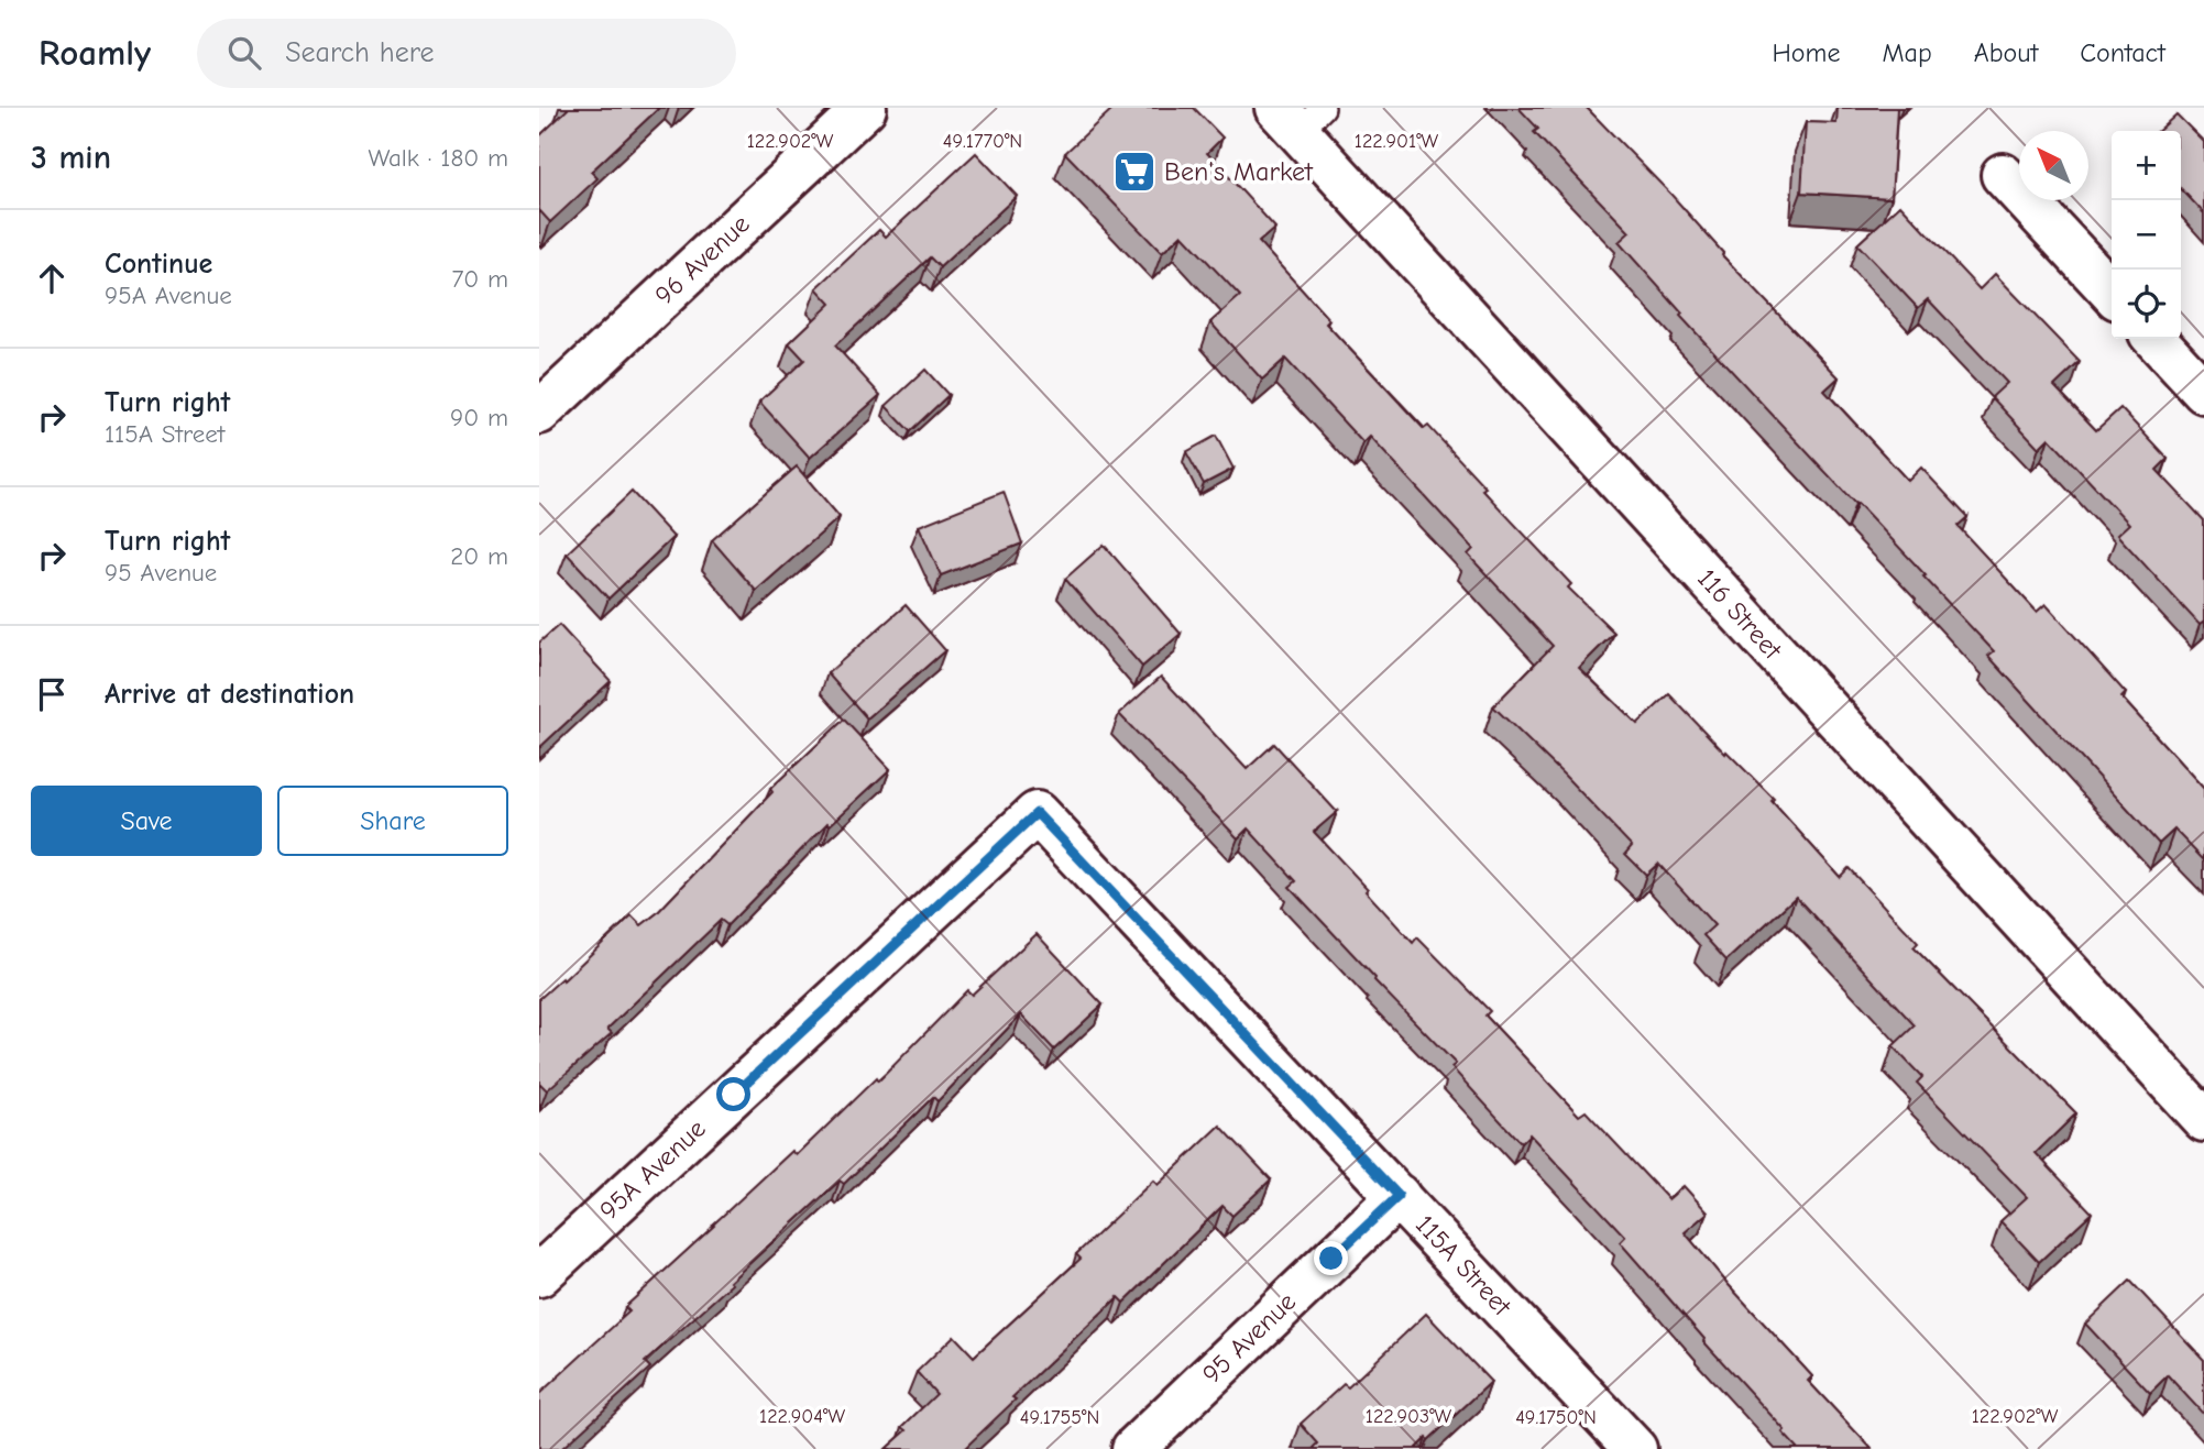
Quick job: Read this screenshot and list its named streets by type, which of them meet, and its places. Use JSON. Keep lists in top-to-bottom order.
{
  "streets": {
    "street": [
      "96 Avenue",
      "116 Street",
      "95A Avenue",
      "115A Street",
      "95 Avenue"
    ]
  },
  "crossings": [
    ["95A Avenue", "115A Street"],
    ["115A Street", "95 Avenue"]
  ],
  "places": {
    "supermarket": ["Ben's Market"]
  },
  "north": "top left",
  "page": {
    "header": "Roamly",
    "search": "Search here",
    "nav": [
      "Home",
      "Map",
      "About",
      "Contact"
    ],
    "heading": ["3 min", "Walk · 180 m"],
    "map_buttons": ["+", "−"],
    "list": [
      ["Continue", "95A Avenue", "70 m"],
      ["Turn right", "115A Street", "90 m"],
      ["Turn right", "95 Avenue", "20 m"],
      "Arrive at destination"
    ],
    "buttons": ["Save", "Share"]
  },
  "coordinates": [
    "49.1770°N",
    "122.902°W",
    "122.901°W",
    "122.904°W",
    "122.903°W",
    "49.1755°N",
    "49.1750°N"
  ]
}
